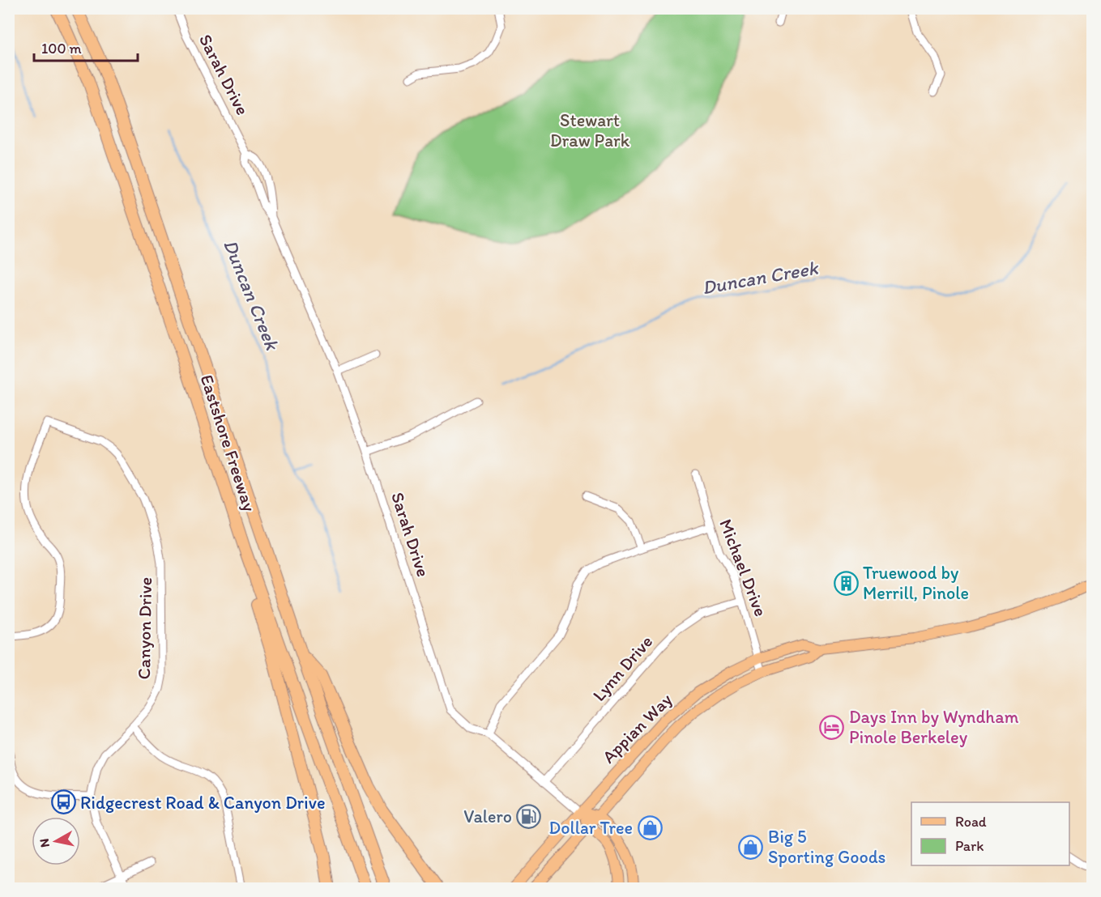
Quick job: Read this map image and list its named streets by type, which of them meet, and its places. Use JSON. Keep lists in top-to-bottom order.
{
  "streets": {
    "highway": ["Eastshore Freeway"],
    "main road": ["Appian Way"],
    "street": [
      "Sarah Drive",
      "Michael Drive",
      "Canyon Drive",
      "Lynn Drive"
    ]
  },
  "crossings": [
    ["Sarah Drive", "Lynn Drive"],
    ["Sarah Drive", "Appian Way"],
    ["Michael Drive", "Lynn Drive"],
    ["Michael Drive", "Appian Way"]
  ],
  "water": ["Duncan Creek"],
  "parks": ["Stewart Draw Park"],
  "places": {
    "building": ["Truewood by Merrill, Pinole"],
    "hotel": ["Days Inn by Wyndham Pinole Berkeley"],
    "bus stop": ["Ridgecrest Road & Canyon Drive"],
    "fuel station": ["Valero"],
    "shop": ["Dollar Tree", "Big 5 Sporting Goods"]
  },
  "legend": ["Road", "Park"],
  "scale_bar": "100 m",
  "north": "left"
}
